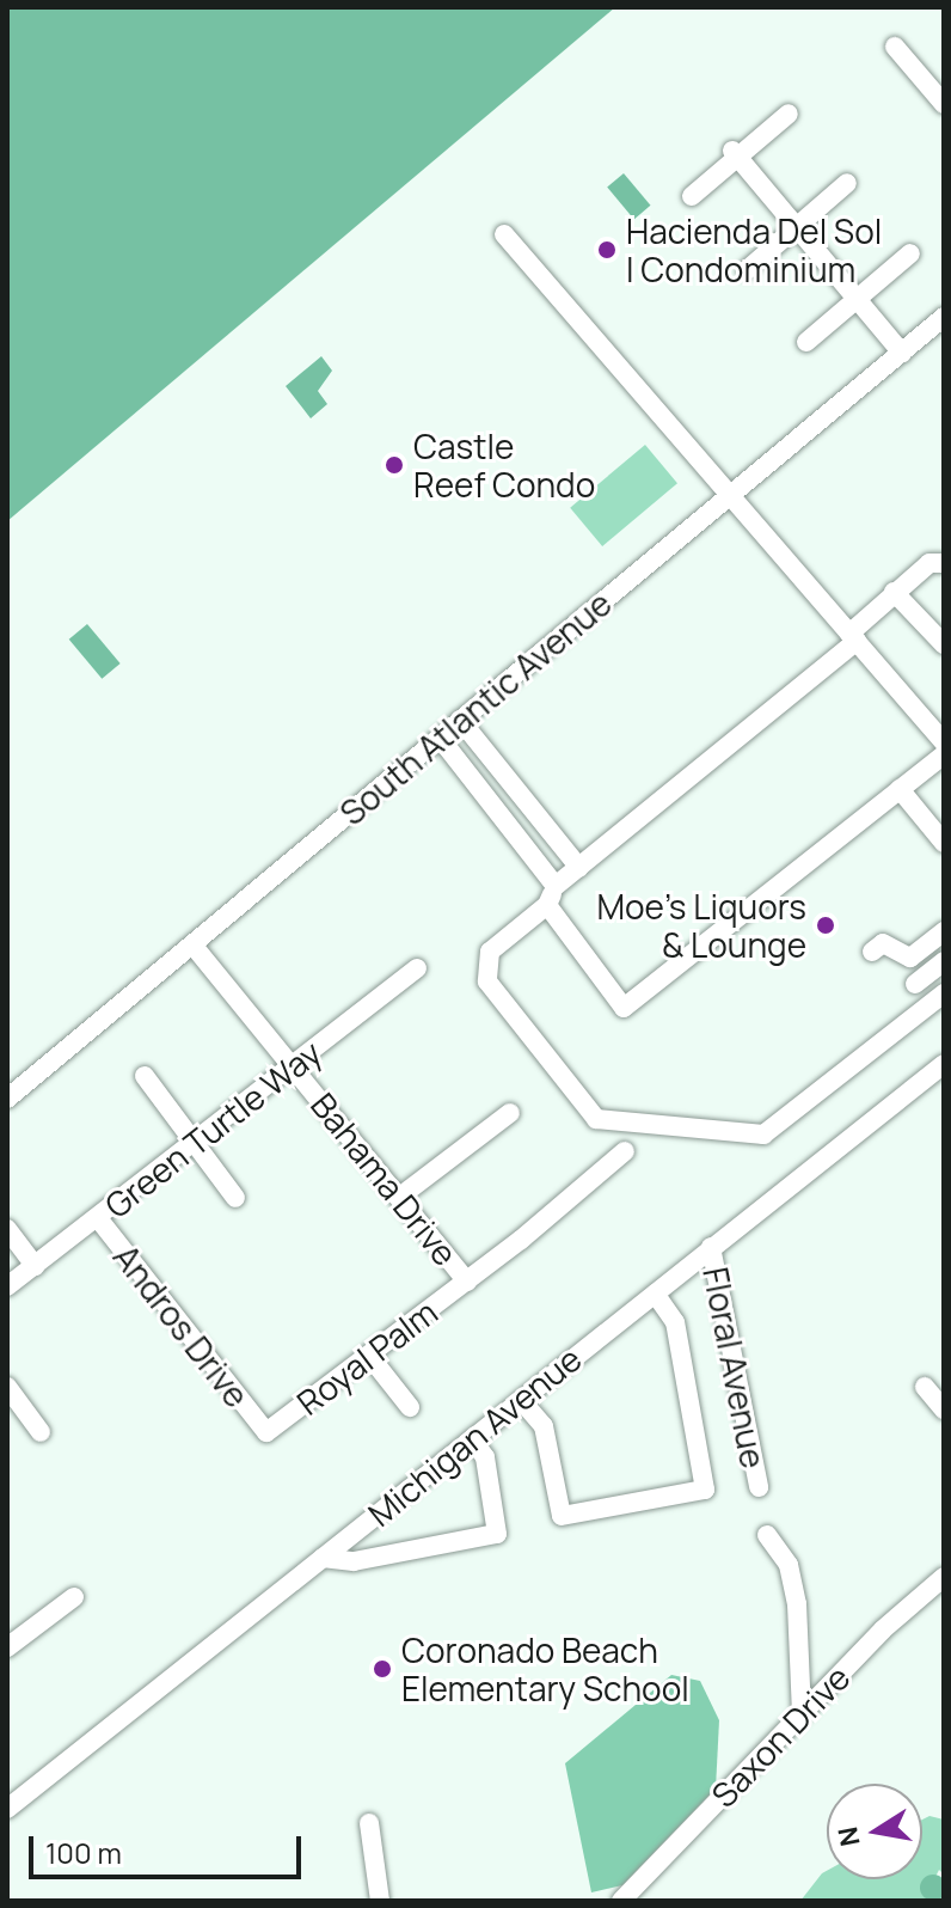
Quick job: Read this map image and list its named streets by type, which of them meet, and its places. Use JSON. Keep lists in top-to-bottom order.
{
  "streets": {
    "street": [
      "South Atlantic Avenue",
      "Green Turtle Way",
      "Bahama Drive",
      "Andros Drive",
      "Royal Palm",
      "Floral Avenue",
      "Michigan Avenue",
      "Saxon Drive"
    ]
  },
  "crossings": [
    ["South Atlantic Avenue", "Bahama Drive"],
    ["Green Turtle Way", "Bahama Drive"],
    ["Green Turtle Way", "Andros Drive"],
    ["Bahama Drive", "Royal Palm"],
    ["Andros Drive", "Royal Palm"],
    ["Floral Avenue", "Michigan Avenue"]
  ],
  "places": [
    "Hacienda Del Sol I Condominium",
    "Castle Reef Condo",
    "Moe's Liquors & Lounge",
    "Coronado Beach Elementary School"
  ],
  "scale_bar": "100 m",
  "north": "left"
}
